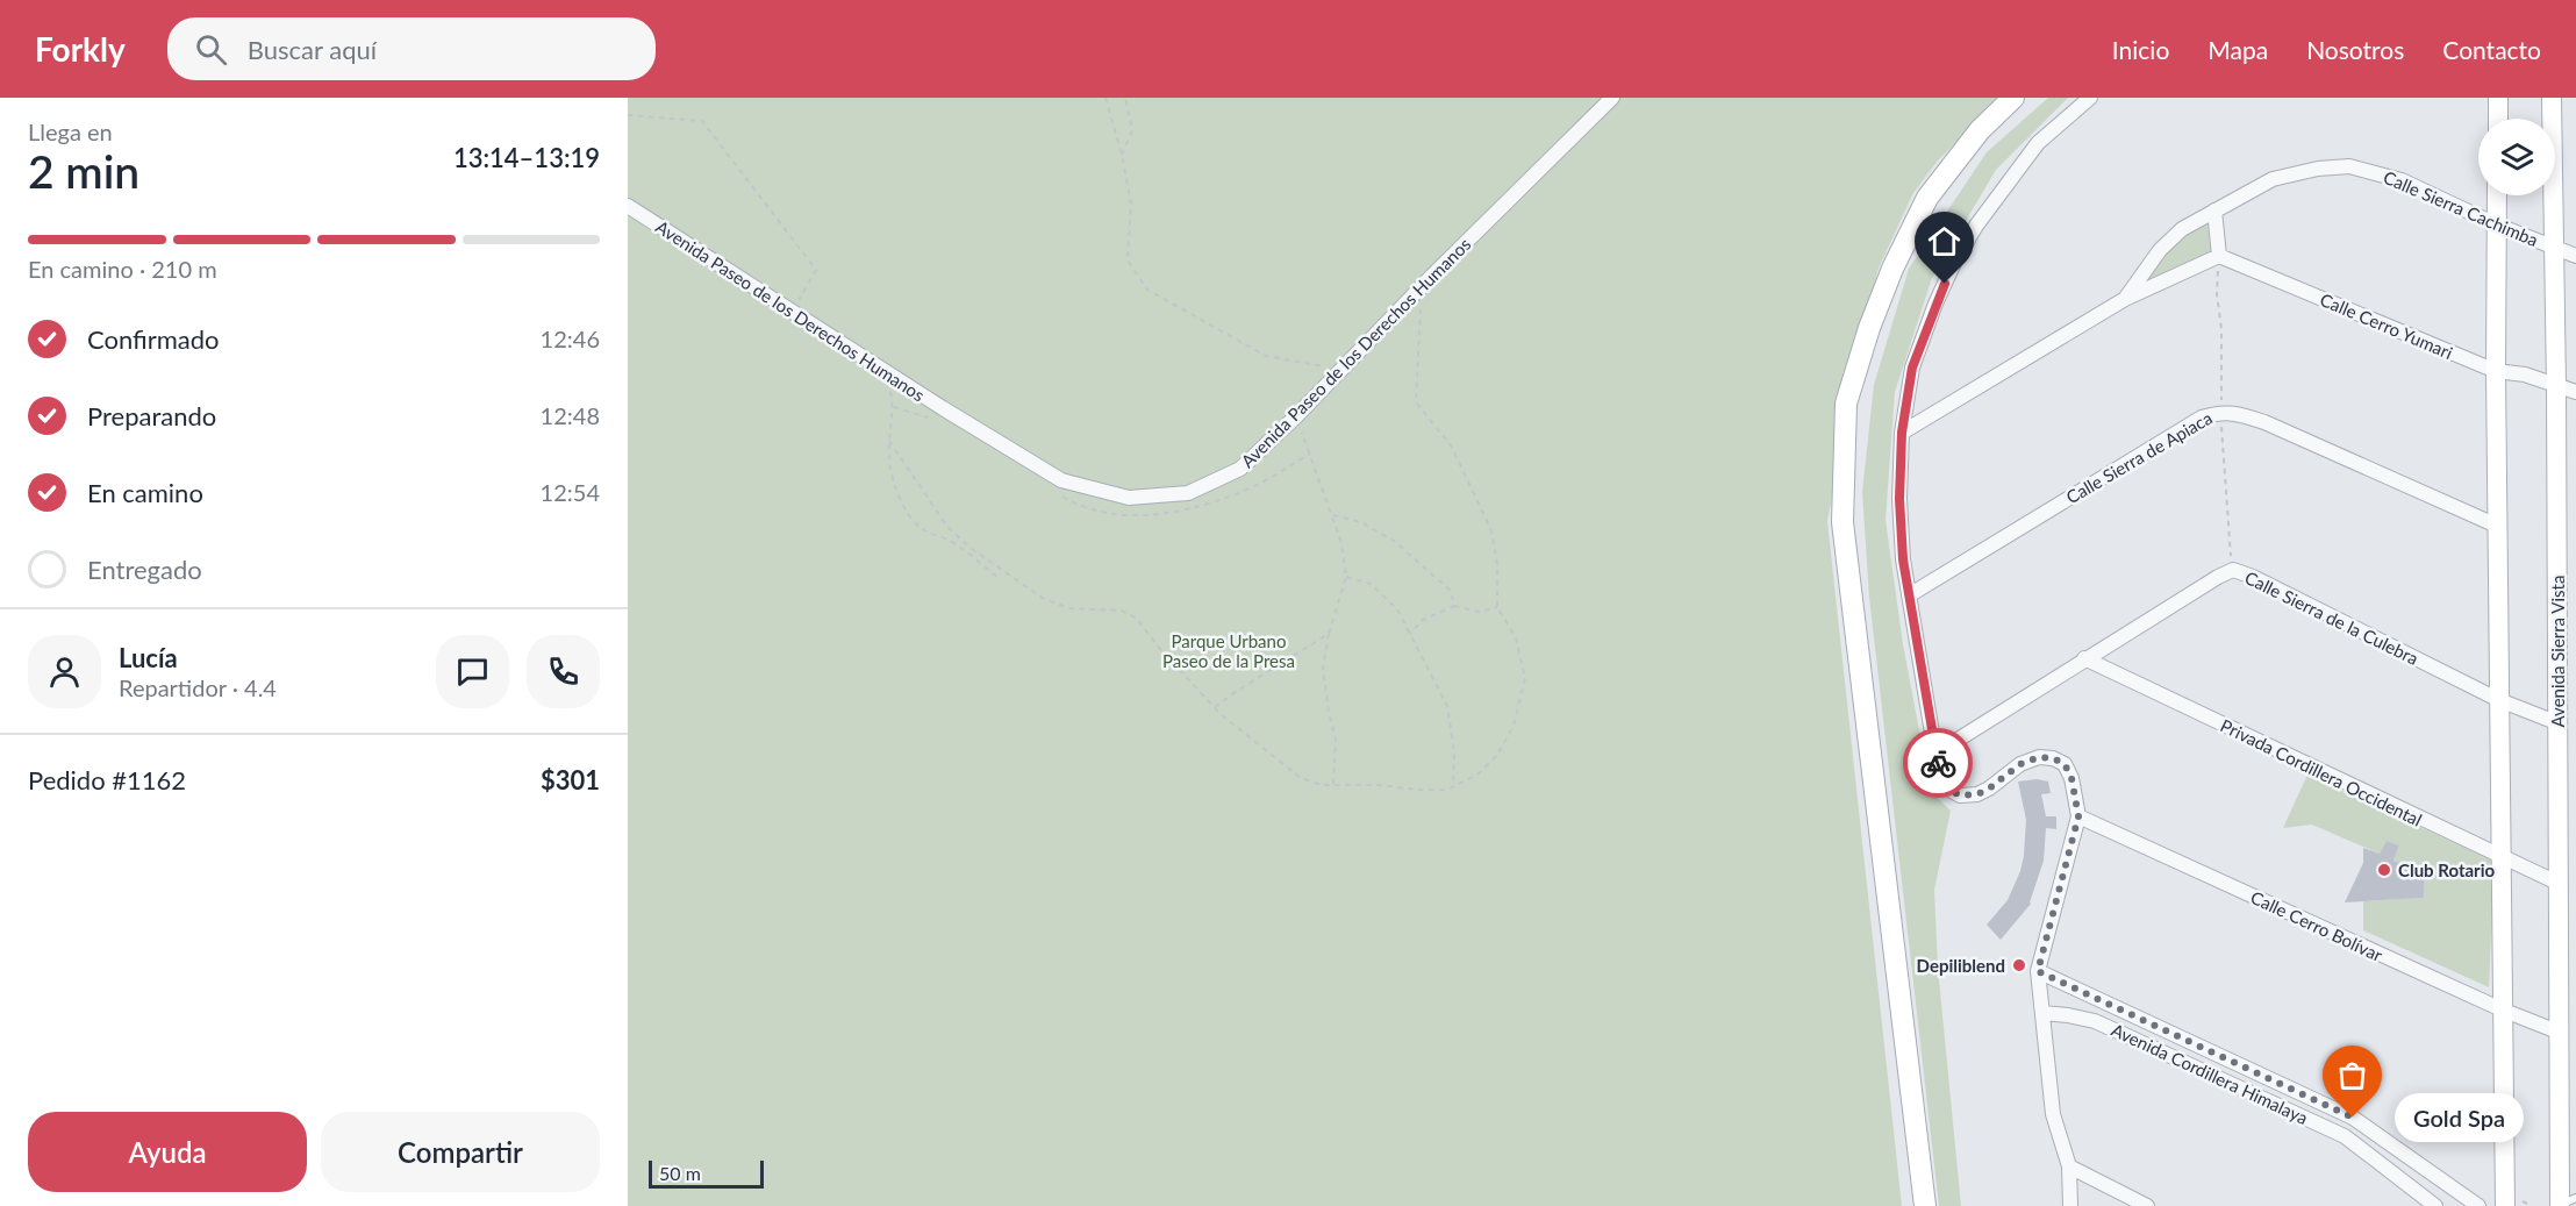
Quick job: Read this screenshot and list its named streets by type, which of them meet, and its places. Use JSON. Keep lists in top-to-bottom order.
{
  "streets": {
    "main road": ["Avenida Sierra Vista"],
    "street": [
      "Calle Sierra Cachimba",
      "Avenida Paseo de los Derechos Humanos",
      "Calle Cerro Yumari",
      "Calle Sierra de Apiaca",
      "Calle Sierra de la Culebra",
      "Privada Cordillera Occidental",
      "Calle Cerro Bolívar",
      "Avenida Cordillera Himalaya"
    ]
  },
  "crossings": [
    ["Calle Sierra Cachimba", "Calle Cerro Yumari"],
    ["Calle Sierra Cachimba", "Avenida Sierra Vista"],
    ["Calle Cerro Yumari", "Avenida Sierra Vista"],
    ["Calle Sierra de la Culebra", "Avenida Sierra Vista"],
    ["Calle Sierra de la Culebra", "Privada Cordillera Occidental"],
    ["Avenida Sierra Vista", "Privada Cordillera Occidental"],
    ["Avenida Sierra Vista", "Calle Cerro Bolívar"]
  ],
  "parks": ["Parque Urbano Paseo de la Presa"],
  "places": ["Club Rotario", "Depiliblend", "Gold Spa"],
  "scale_bar": "50 m",
  "page": {
    "header": "Forkly",
    "search": "Buscar aquí",
    "nav": [
      "Inicio",
      "Mapa",
      "Nosotros",
      "Contacto"
    ],
    "heading": ["2 min", "Llega en", "13:14–13:19"],
    "panel": [
      "Lucía",
      "Repartidor · 4.4",
      "Pedido #1162",
      "$301"
    ],
    "bar": "En camino · 210 m",
    "list": [
      ["Confirmado", "12:46"],
      ["Preparando", "12:48"],
      ["En camino", "12:54"],
      "Entregado"
    ],
    "bubble": "Gold Spa",
    "buttons": ["Ayuda", "Compartir"],
    "scale": "50 m"
  }
}
